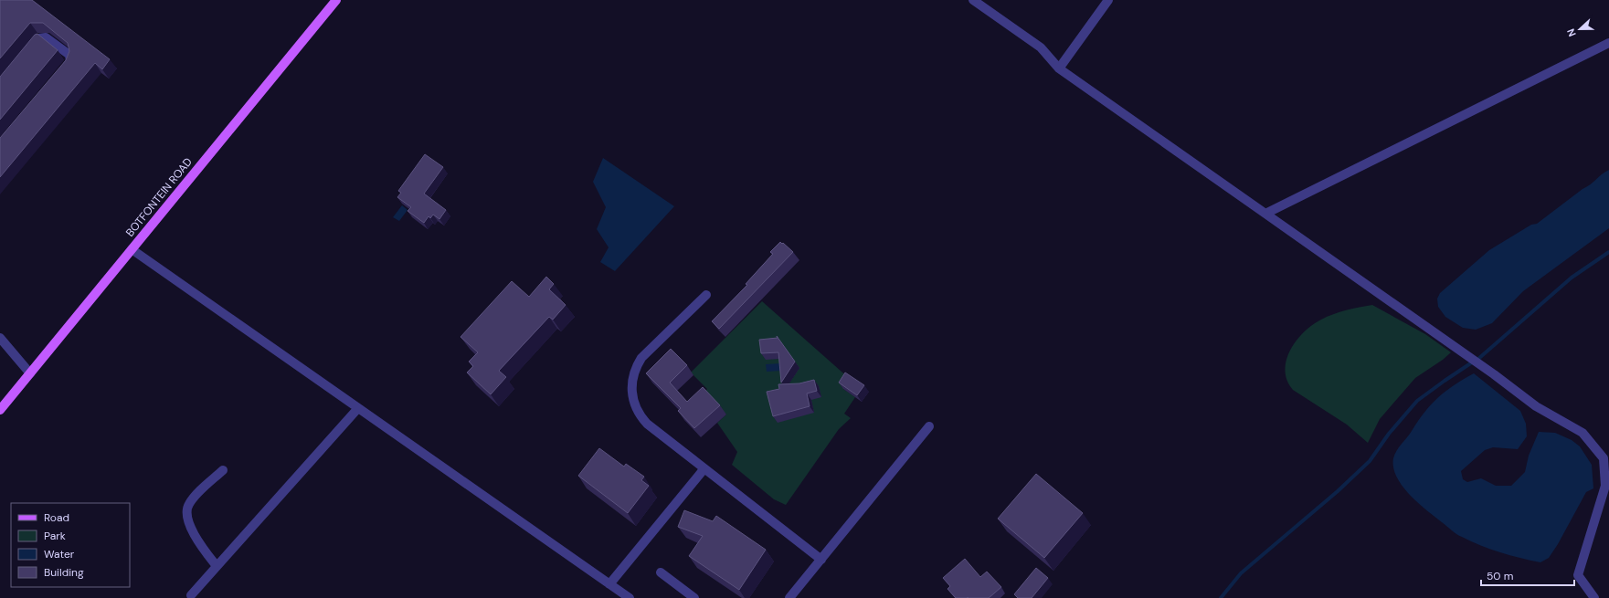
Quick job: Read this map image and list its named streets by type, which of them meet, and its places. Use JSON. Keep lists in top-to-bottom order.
{
  "streets": {
    "main road": ["BOTFONTEIN ROAD"]
  },
  "legend": [
    "Road",
    "Park",
    "Water",
    "Building"
  ],
  "scale_bar": "50 m",
  "north": "left"
}
